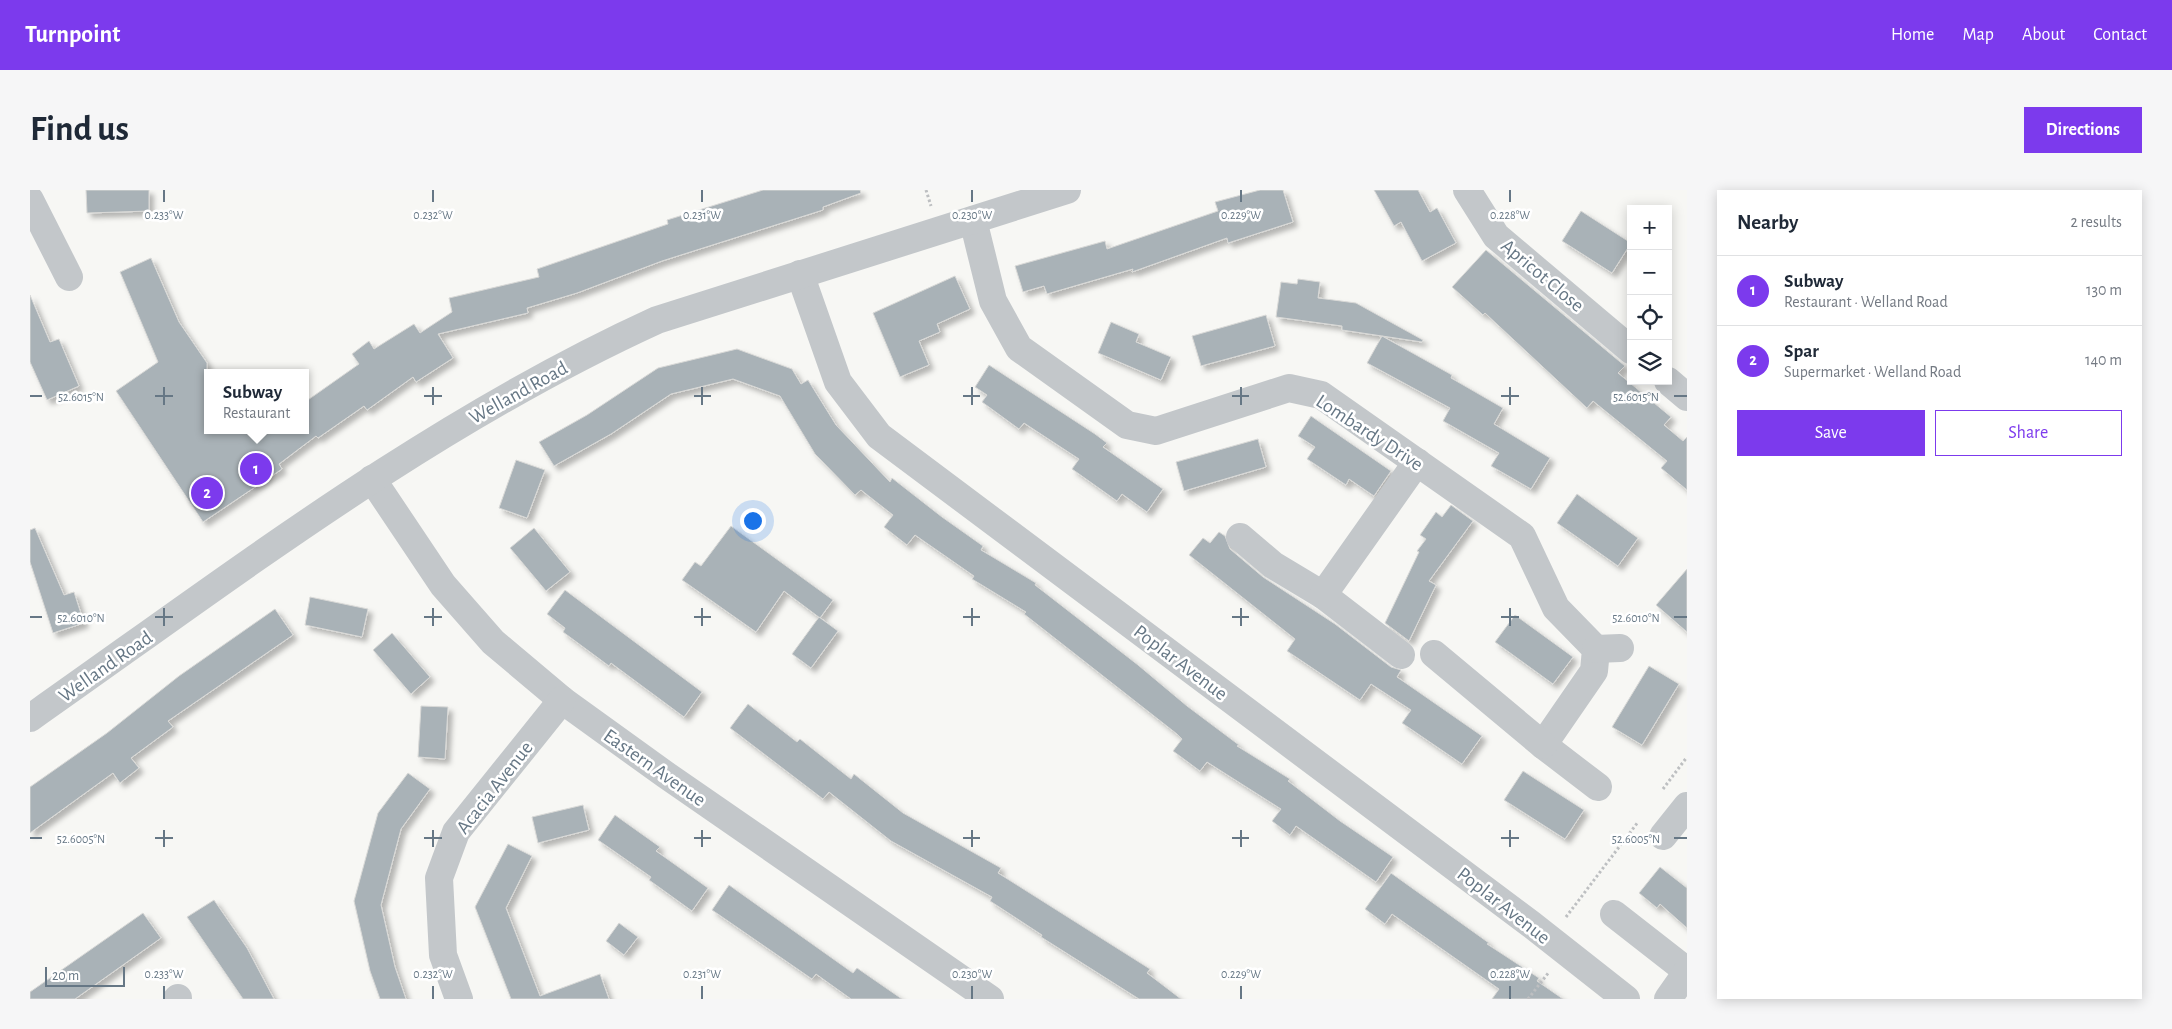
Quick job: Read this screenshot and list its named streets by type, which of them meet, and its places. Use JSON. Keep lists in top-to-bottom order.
{
  "streets": {
    "street": [
      "Apricot Close",
      "Welland Road",
      "Lombardy Drive",
      "Poplar Avenue",
      "Eastern Avenue",
      "Acacia Avenue"
    ]
  },
  "crossings": [
    ["Welland Road", "Lombardy Drive"],
    ["Welland Road", "Poplar Avenue"],
    ["Welland Road", "Eastern Avenue"],
    ["Eastern Avenue", "Acacia Avenue"]
  ],
  "scale_bar": "20 m",
  "page": {
    "header": "Turnpoint",
    "nav": [
      "Home",
      "Map",
      "About",
      "Contact"
    ],
    "buttons": [
      "Directions",
      ["Save", "Share"]
    ],
    "title": "Find us",
    "heading": ["Nearby", "2 results"],
    "map_buttons": ["+", "−"],
    "list": [
      {
        "mark": "1",
        "name": "Subway",
        "note": "Restaurant · Welland Road",
        "value": "130 m"
      },
      {
        "mark": "2",
        "name": "Spar",
        "note": "Supermarket · Welland Road",
        "value": "140 m"
      }
    ],
    "popup": ["Subway", "Restaurant"],
    "pins": ["1", "2"],
    "scale": "20 m"
  },
  "coordinates": [
    "0.233°W",
    "0.232°W",
    "0.231°W",
    "0.230°W",
    "0.229°W",
    "0.228°W",
    "52.6015°N",
    "52.6010°N",
    "52.6005°N"
  ]
}
